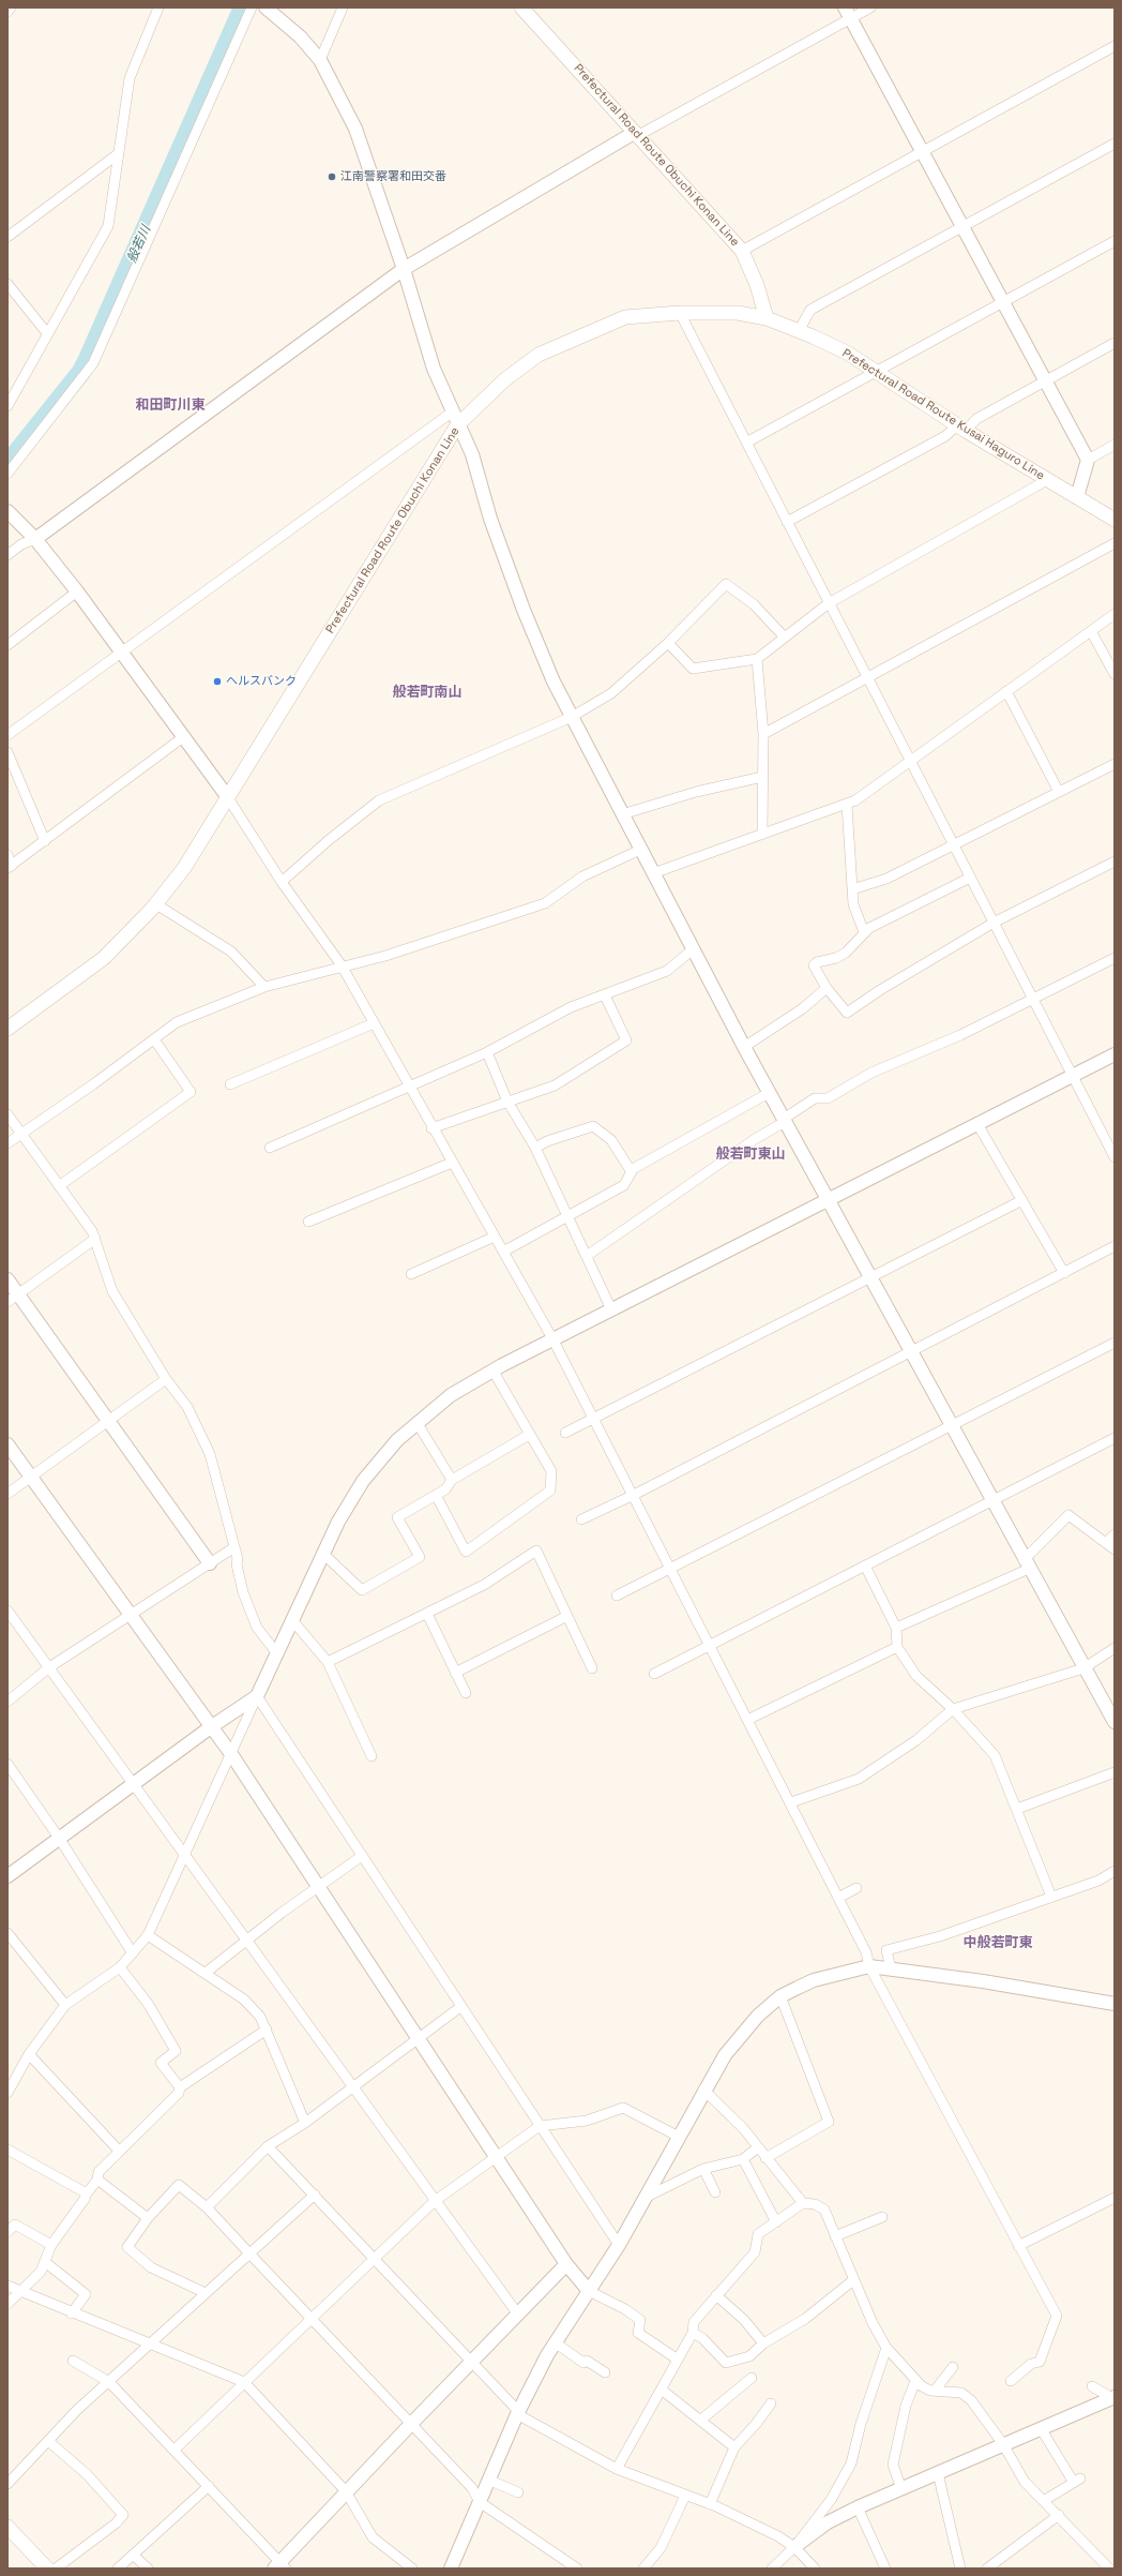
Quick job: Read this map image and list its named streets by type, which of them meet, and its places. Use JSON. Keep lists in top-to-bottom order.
{
  "streets": {
    "main road": ["Prefectural Road Route Obuchi Konan Line", "Prefectural Road Route Kusai Haguro Line"]
  },
  "crossings": [
    ["Prefectural Road Route Obuchi Konan Line", "Prefectural Road Route Kusai Haguro Line"]
  ],
  "districts": [
    "和田町川東",
    "般若町南山",
    "般若町東山",
    "中般若町東"
  ],
  "water": ["般若川"],
  "places": ["江南警察署和田交番", "ヘルスバンク"]
}
